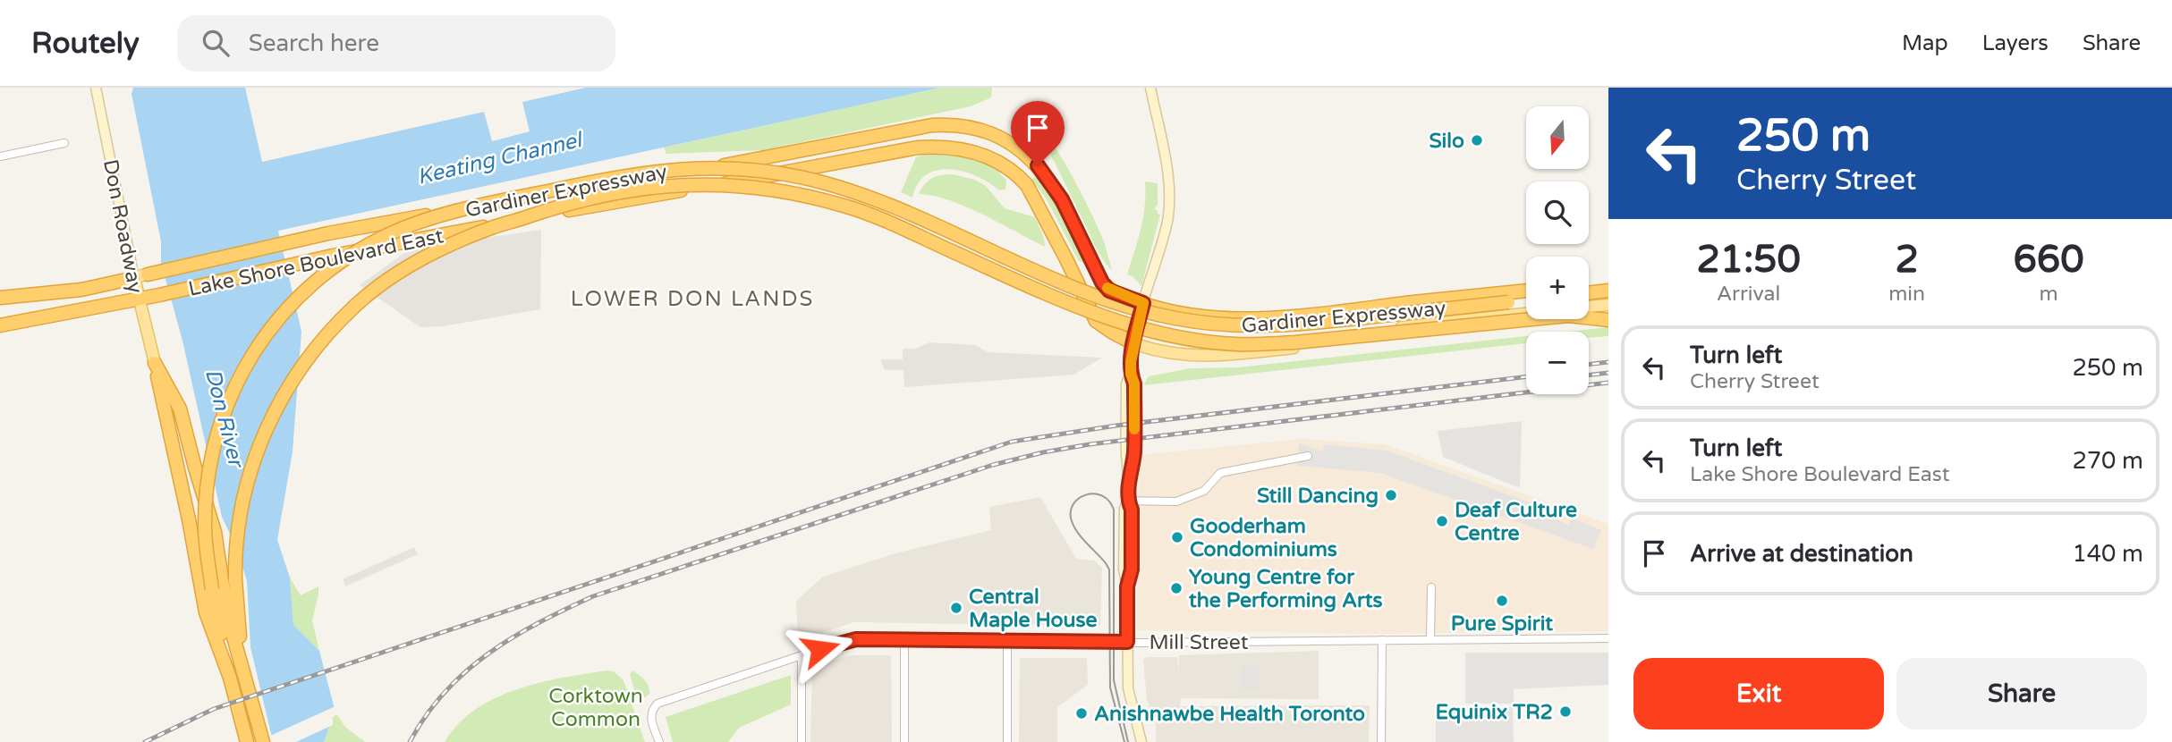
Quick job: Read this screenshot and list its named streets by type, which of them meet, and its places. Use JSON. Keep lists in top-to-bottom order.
{
  "streets": {
    "highway": ["Gardiner Expressway", "Lake Shore Boulevard East"],
    "main road": ["Don Roadway"],
    "street": ["Mill Street"]
  },
  "crossings": [
    ["Don Roadway", "Lake Shore Boulevard East"]
  ],
  "districts": ["LOWER DON LANDS"],
  "water": ["Keating Channel", "Don River"],
  "parks": ["Corktown Common"],
  "places": [
    "Silo",
    "Still Dancing",
    "Deaf Culture Centre",
    "Gooderham Condominiums",
    "Young Centre for the Performing Arts",
    "Pure Spirit",
    "Central Maple House",
    "Equinix TR2",
    "Anishnawbe Health Toronto"
  ],
  "north": "bottom",
  "page": {
    "header": "Routely",
    "search": "Search here",
    "nav": ["Map", "Layers", "Share"],
    "turn": ["250 m", "Cherry Street"],
    "map_buttons": ["+", "−"],
    "eta": [
      "21:50",
      "Arrival",
      "2",
      "min",
      "660",
      "m"
    ],
    "list": [
      {
        "name": "Turn left",
        "note": "Cherry Street",
        "value": "250 m"
      },
      {
        "name": "Turn left",
        "note": "Lake Shore Boulevard East",
        "value": "270 m"
      },
      {
        "name": "Arrive at destination",
        "value": "140 m"
      }
    ],
    "buttons": ["Exit", "Share"]
  }
}
